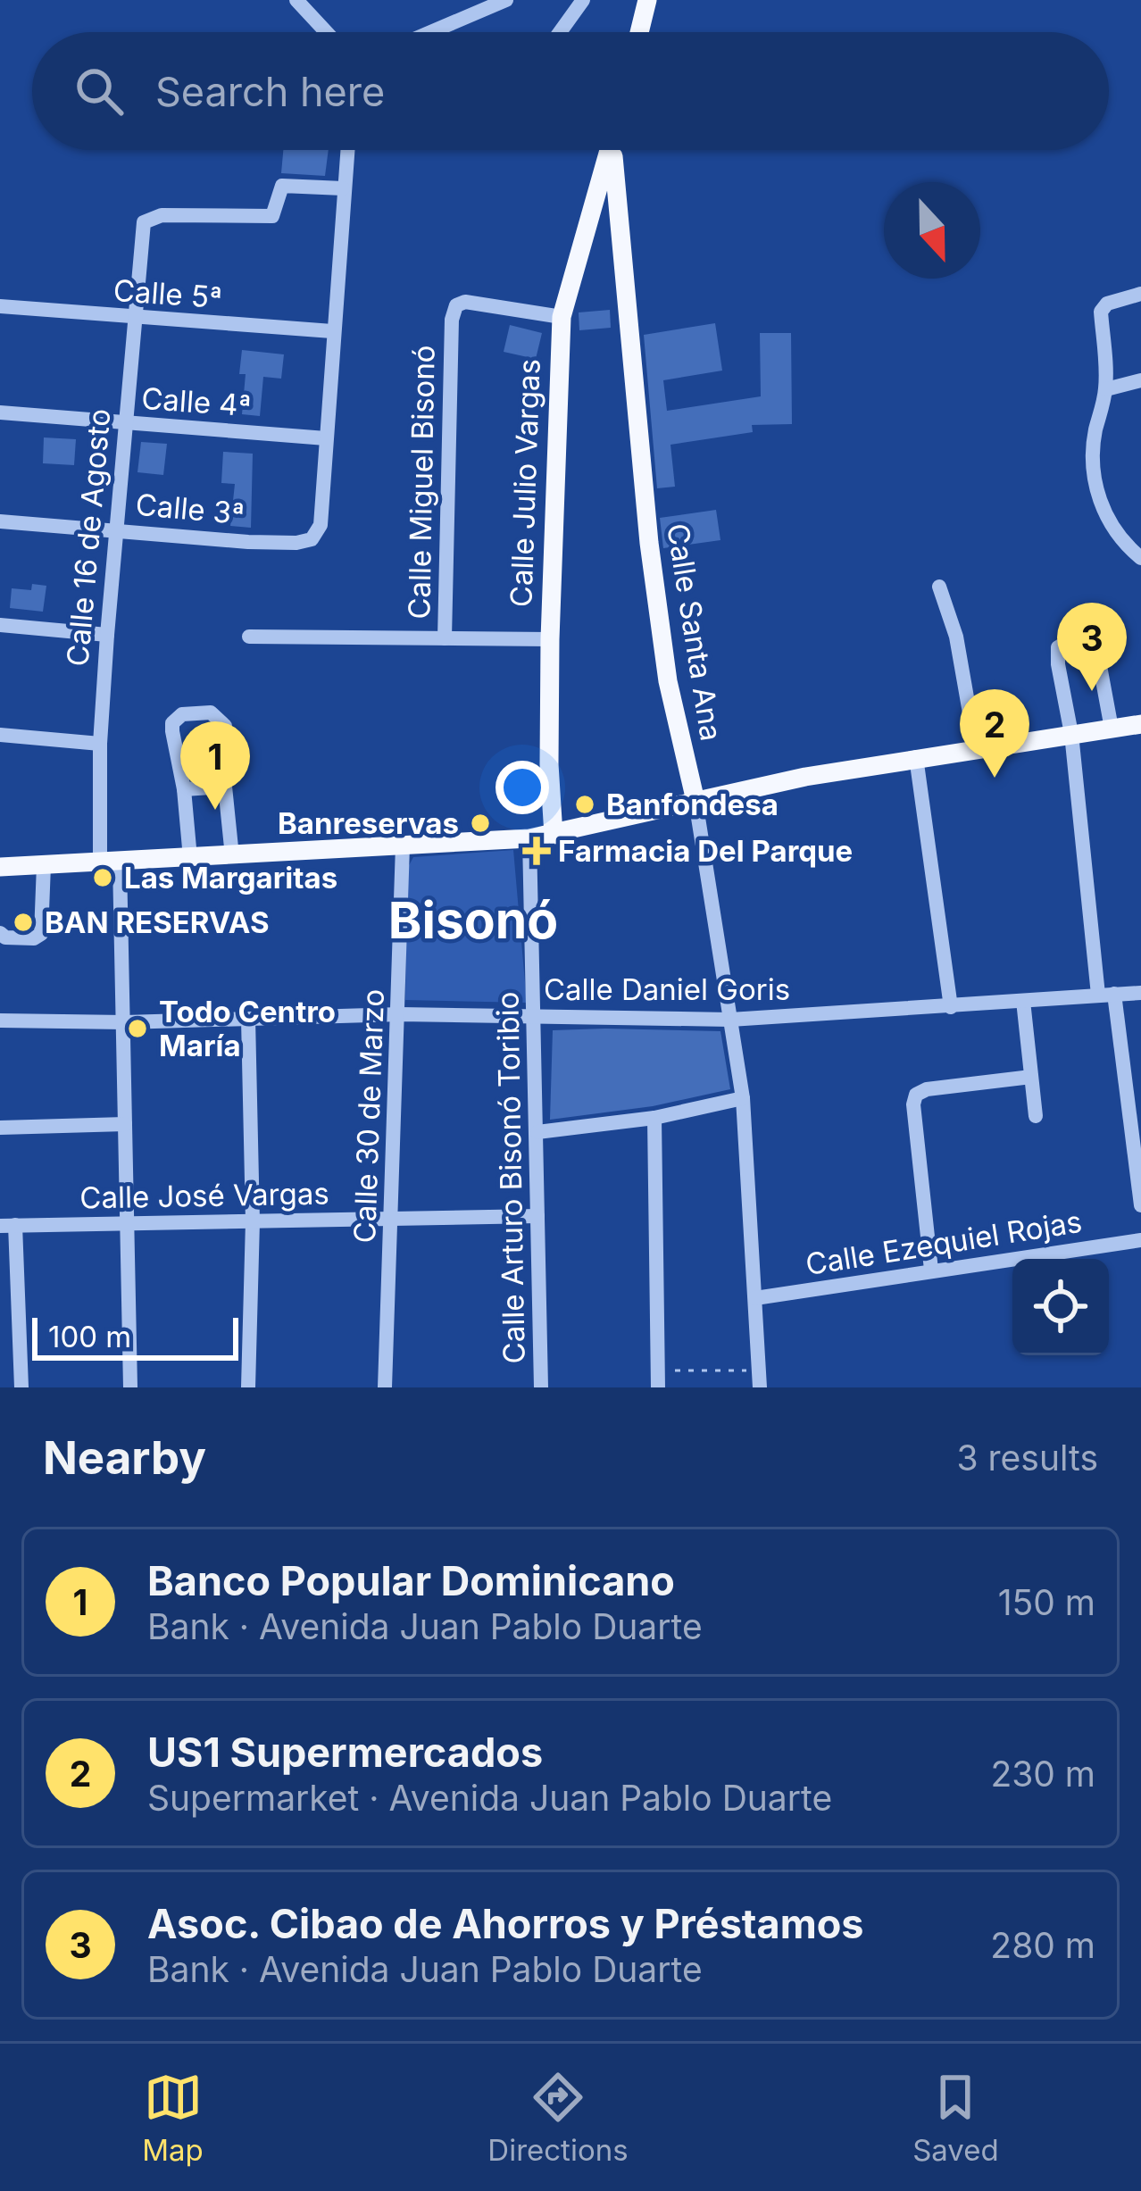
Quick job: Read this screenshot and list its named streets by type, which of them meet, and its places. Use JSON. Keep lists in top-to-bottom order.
{
  "streets": {
    "main road": ["Calle Julio Vargas", "Calle Santa Ana"],
    "street": [
      "Calle 5ª",
      "Calle 4ª",
      "Calle Miguel Bisonó",
      "Calle 3ª",
      "Calle 16 de Agosto",
      "Calle Daniel Goris",
      "Calle 30 de Marzo",
      "Calle Arturo Bisonó Toribio",
      "Calle José Vargas",
      "Calle Ezequiel Rojas"
    ]
  },
  "crossings": [
    ["Calle 5ª", "Calle 16 de Agosto"],
    ["Calle 4ª", "Calle 3ª"],
    ["Calle 4ª", "Calle 16 de Agosto"],
    ["Calle Miguel Bisonó", "Calle Julio Vargas"],
    ["Calle 3ª", "Calle 16 de Agosto"],
    ["Calle 16 de Agosto", "Calle Daniel Goris"],
    ["Calle 16 de Agosto", "Calle José Vargas"],
    ["Calle Santa Ana", "Calle Daniel Goris"],
    ["Calle Santa Ana", "Calle Ezequiel Rojas"],
    ["Calle Daniel Goris", "Calle 30 de Marzo"],
    ["Calle Daniel Goris", "Calle Arturo Bisonó Toribio"],
    ["Calle 30 de Marzo", "Calle José Vargas"],
    ["Calle Arturo Bisonó Toribio", "Calle José Vargas"]
  ],
  "districts": ["Bisonó"],
  "places": {
    "other": [
      "Banfondesa",
      "Banreservas",
      "Las Margaritas",
      "BAN RESERVAS",
      "Todo Centro María"
    ],
    "health": ["Farmacia Del Parque"]
  },
  "scale_bar": "100 m",
  "north": "bottom",
  "page": {
    "search": "Search here",
    "pins": ["3", "2", "1"],
    "scale": "100 m",
    "heading": ["Nearby", "3 results"],
    "list": [
      {
        "mark": "1",
        "name": "Banco Popular Dominicano",
        "note": "Bank · Avenida Juan Pablo Duarte",
        "value": "150 m"
      },
      {
        "mark": "2",
        "name": "US1 Supermercados",
        "note": "Supermarket · Avenida Juan Pablo Duarte",
        "value": "230 m"
      },
      {
        "mark": "3",
        "name": "Asoc. Cibao de Ahorros y Préstamos",
        "note": "Bank · Avenida Juan Pablo Duarte",
        "value": "280 m"
      }
    ],
    "nav": ["Map", "Directions", "Saved"]
  }
}
